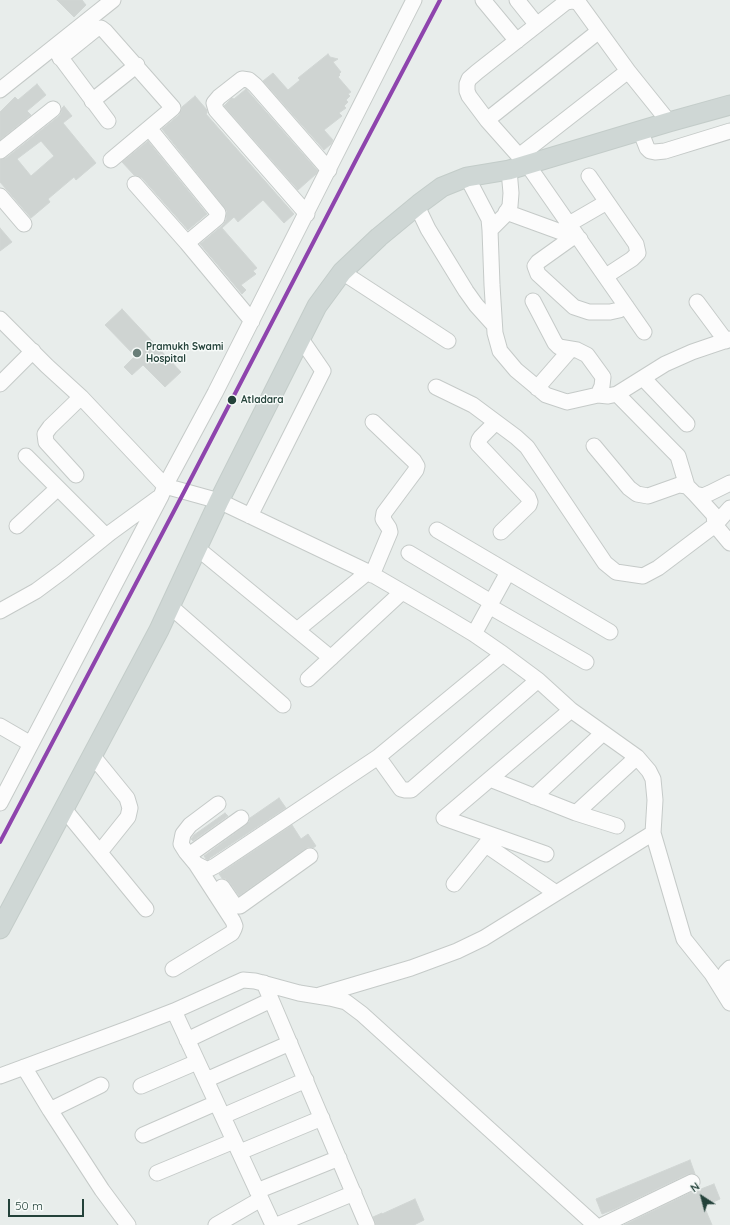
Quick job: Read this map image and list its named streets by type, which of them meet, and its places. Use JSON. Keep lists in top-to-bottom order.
{
  "places": ["Pramukh Swami Hospital", "Atladara"],
  "scale_bar": "50 m",
  "north": "top left"
}
